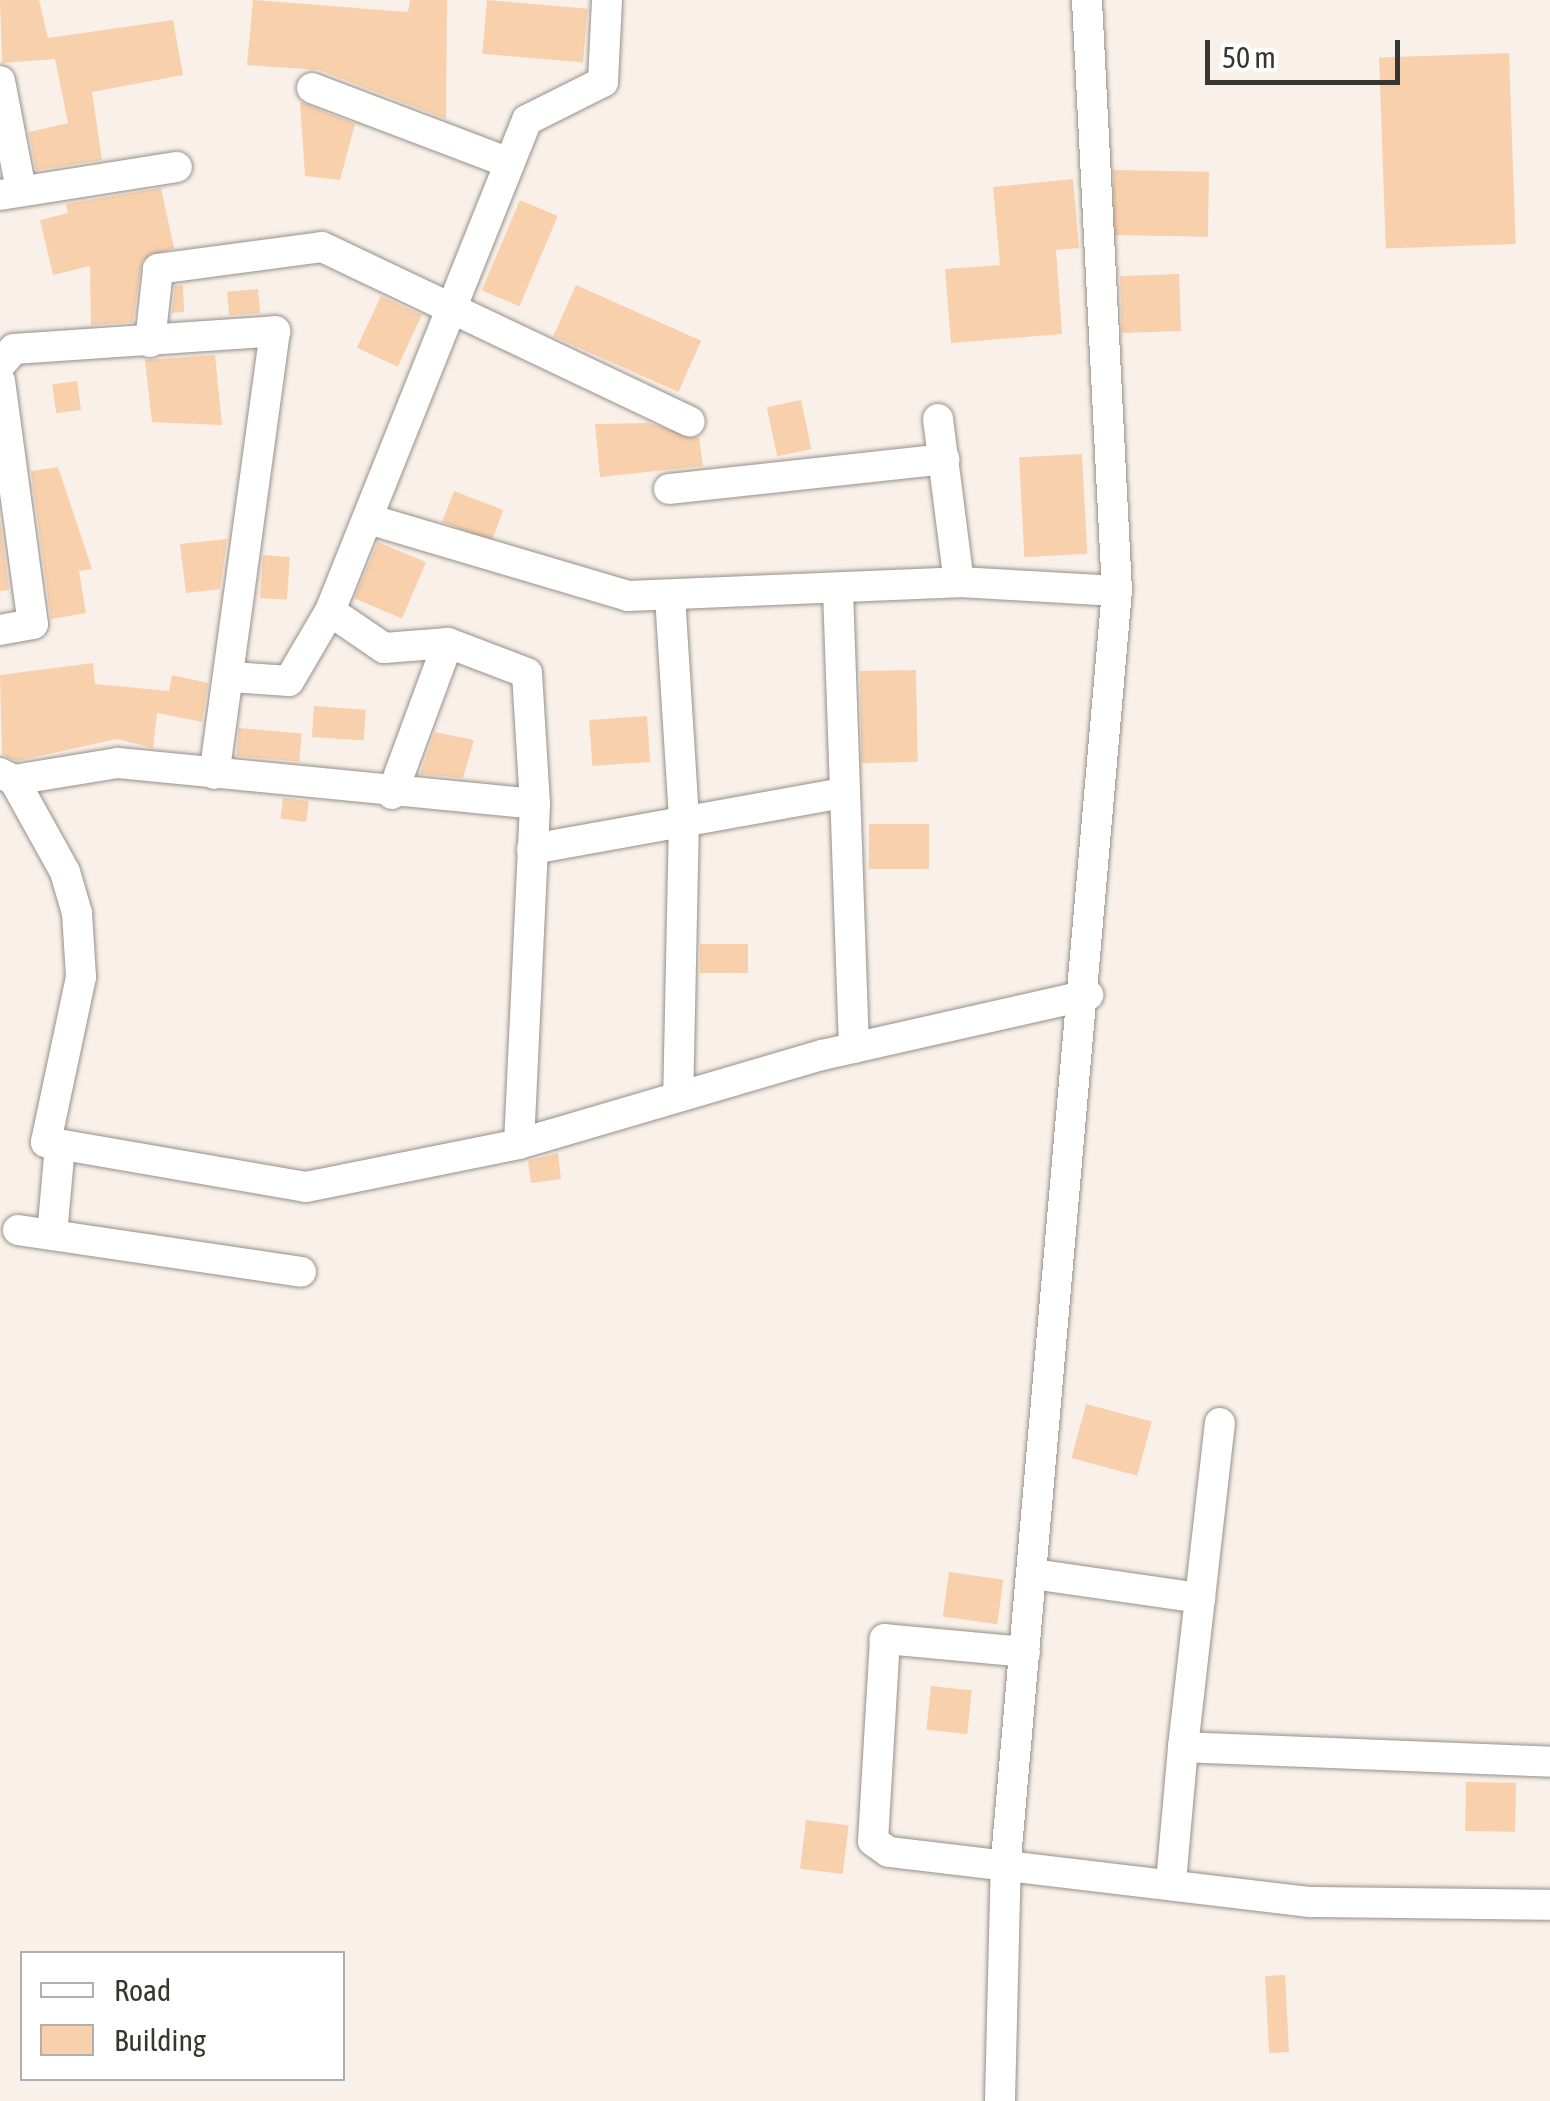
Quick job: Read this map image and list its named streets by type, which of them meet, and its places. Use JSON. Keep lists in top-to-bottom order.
{
  "legend": ["Road", "Building"],
  "scale_bar": "50 m"
}
